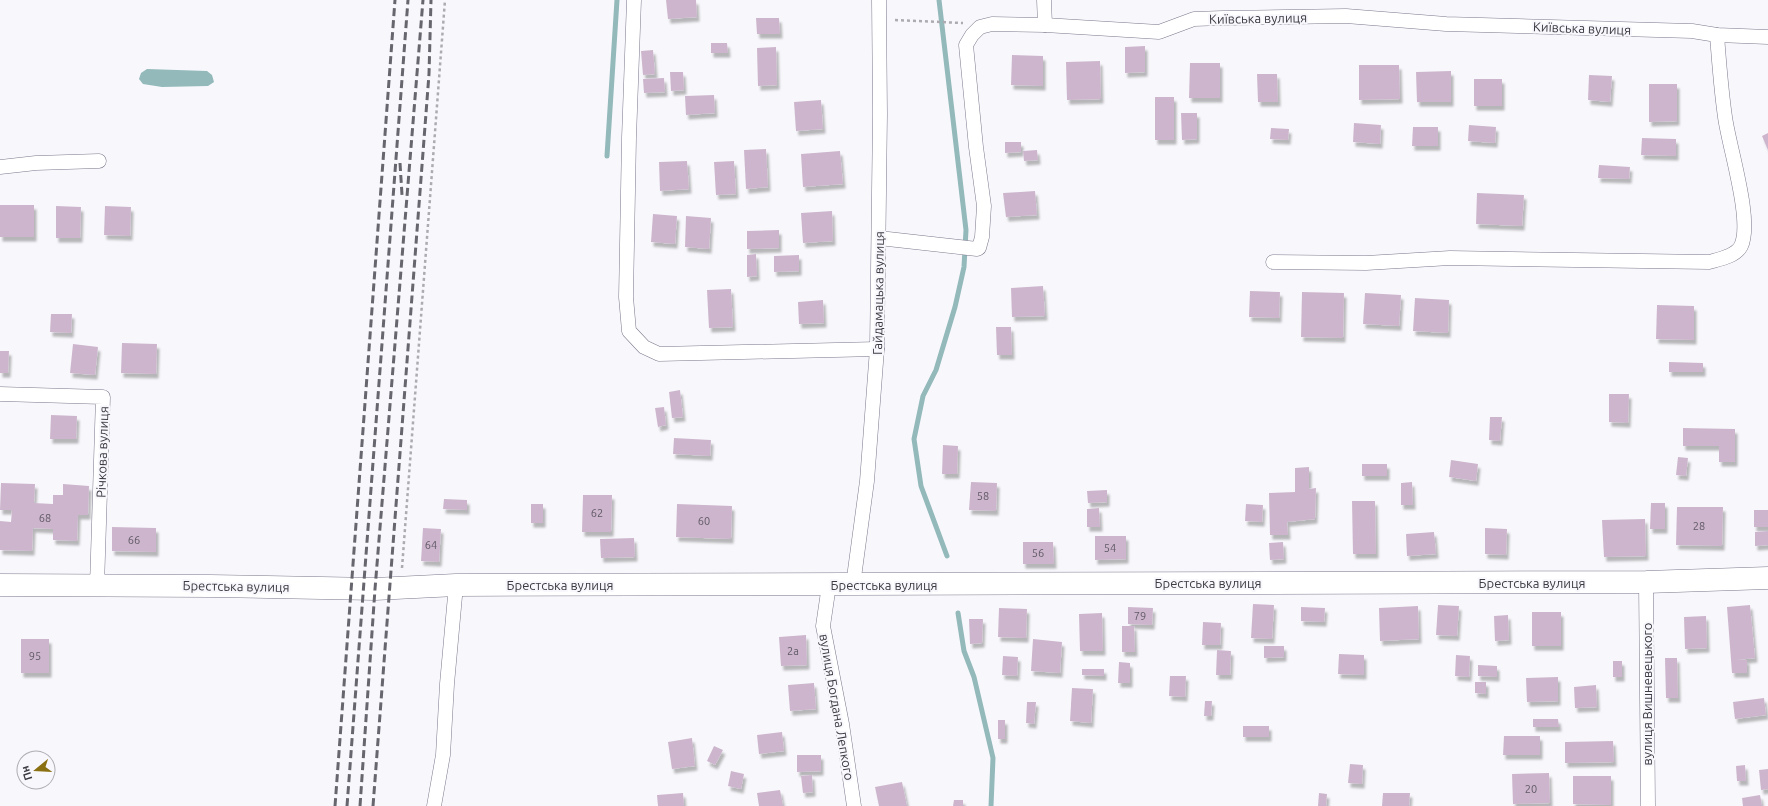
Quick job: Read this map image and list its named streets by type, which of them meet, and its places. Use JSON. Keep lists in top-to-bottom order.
{
  "streets": {
    "main road": ["Брестська вулиця"],
    "street": [
      "Київська вулиця",
      "Гайдамацька вулиця",
      "Річкова вулиця",
      "вулиця Вишневецького",
      "вулиця Богдана Лепкого"
    ]
  },
  "crossings": [
    ["Київська вулиця", "Гайдамацька вулиця"],
    ["Гайдамацька вулиця", "Брестська вулиця"],
    ["Річкова вулиця", "Брестська вулиця"],
    ["Брестська вулиця", "вулиця Вишневецького"],
    ["Брестська вулиця", "вулиця Богдана Лепкого"]
  ],
  "house_numbers": [
    "58",
    "62",
    "68",
    "60",
    "28",
    "66",
    "64",
    "54",
    "56",
    "79",
    "2а",
    "95",
    "20"
  ],
  "north": "left"
}
